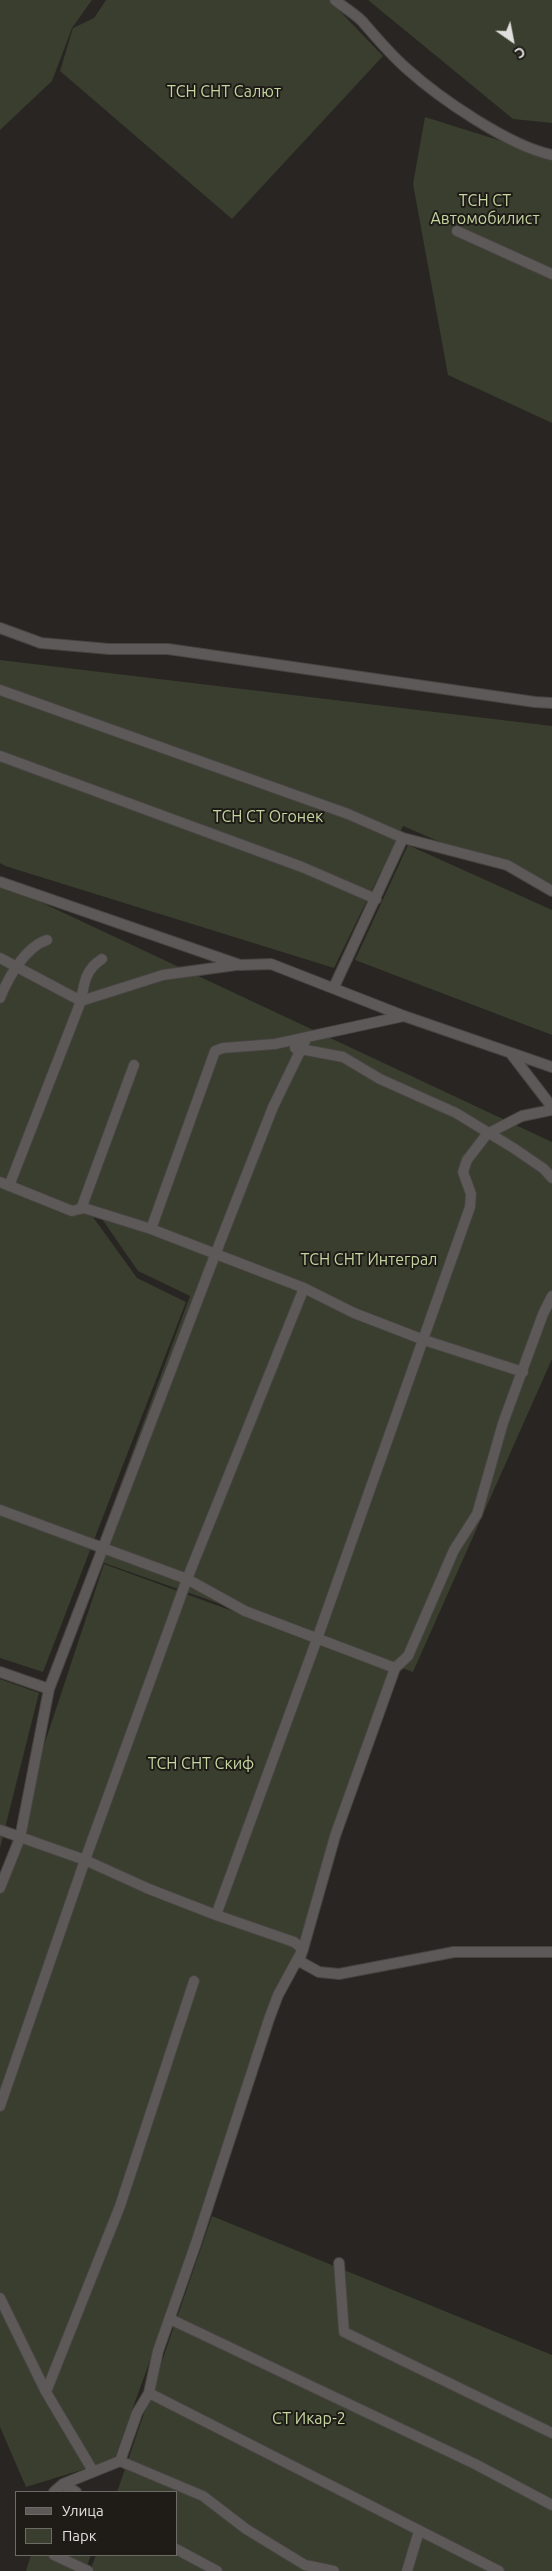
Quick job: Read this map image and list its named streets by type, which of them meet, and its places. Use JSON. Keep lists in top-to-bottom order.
{
  "parks": [
    "ТСН СНТ Салют",
    "ТСН СТ Автомобилист",
    "ТСН СТ Огонек",
    "ТСН СНТ Интеграл",
    "ТСН СНТ Скиф",
    "СТ Икар-2"
  ],
  "legend": ["Улица", "Парк"],
  "north": "bottom right"
}
